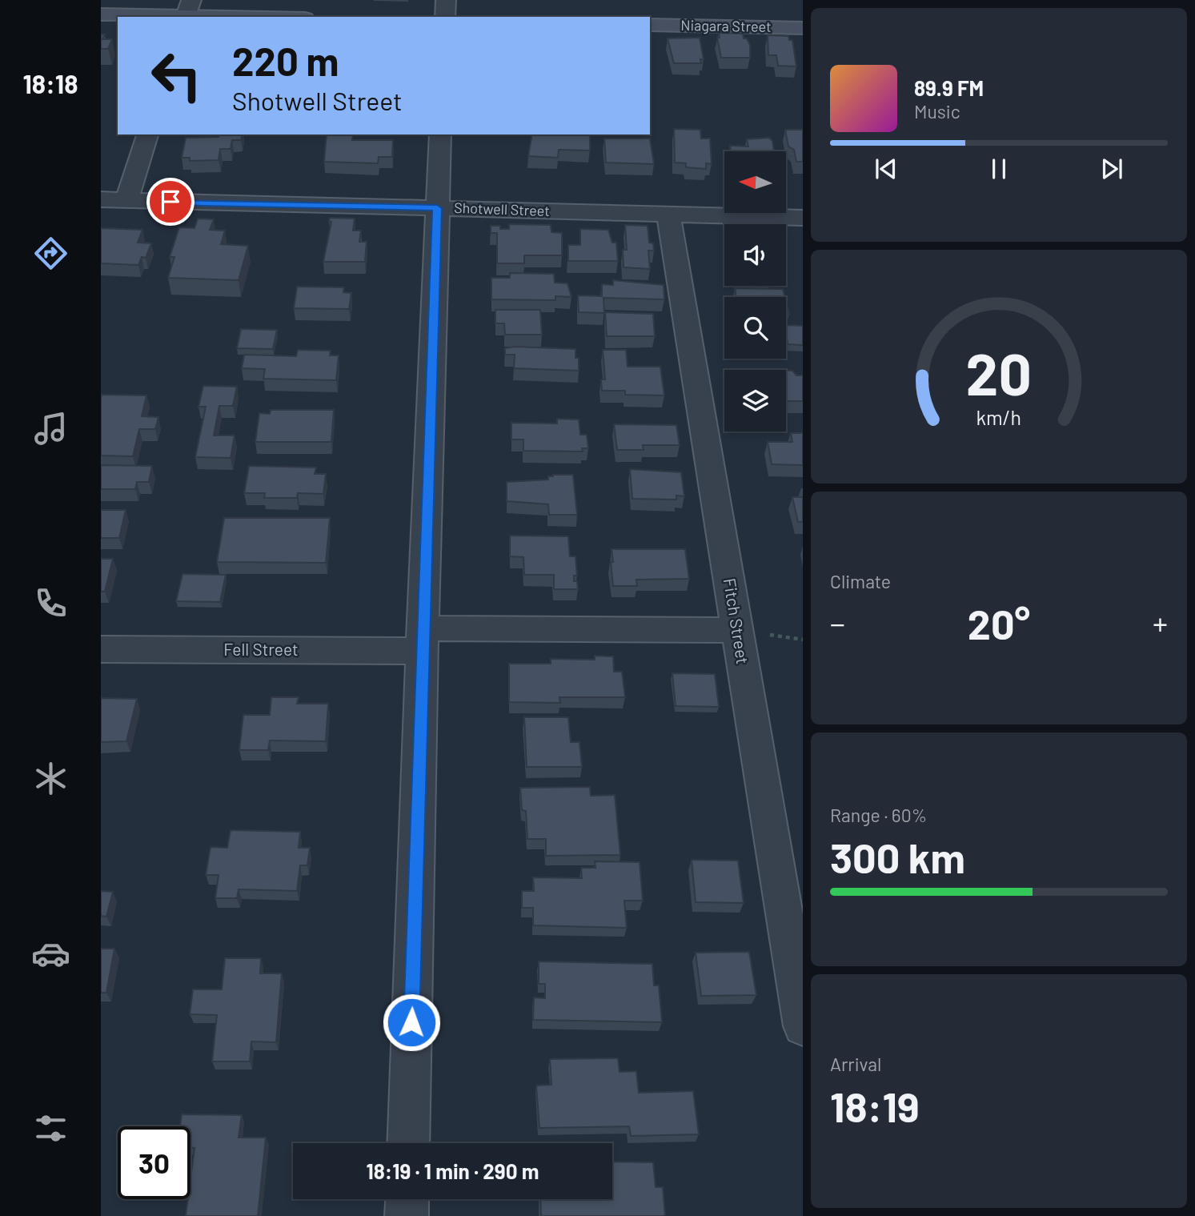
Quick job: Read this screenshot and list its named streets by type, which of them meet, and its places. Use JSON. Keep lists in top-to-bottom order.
{
  "streets": {
    "main road": ["Niagara Street"],
    "street": ["Shotwell Street", "Fitch Street", "Fell Street"]
  },
  "crossings": [
    ["Shotwell Street", "Fitch Street"],
    ["Fitch Street", "Fell Street"]
  ],
  "north": "left",
  "page": {
    "tabs": "18:18",
    "turn": ["220 m", "Shotwell Street"],
    "song": ["89.9 FM", "Music"],
    "tile": [
      "Climate",
      ["Range · 60%", "300 km"],
      ["Arrival", "18:19"]
    ],
    "heat": ["−", "20°", "+"],
    "limit": "30",
    "trip": "18:19 · 1 min · 290 m",
    "gauge": ["20", "km/h"]
  }
}
